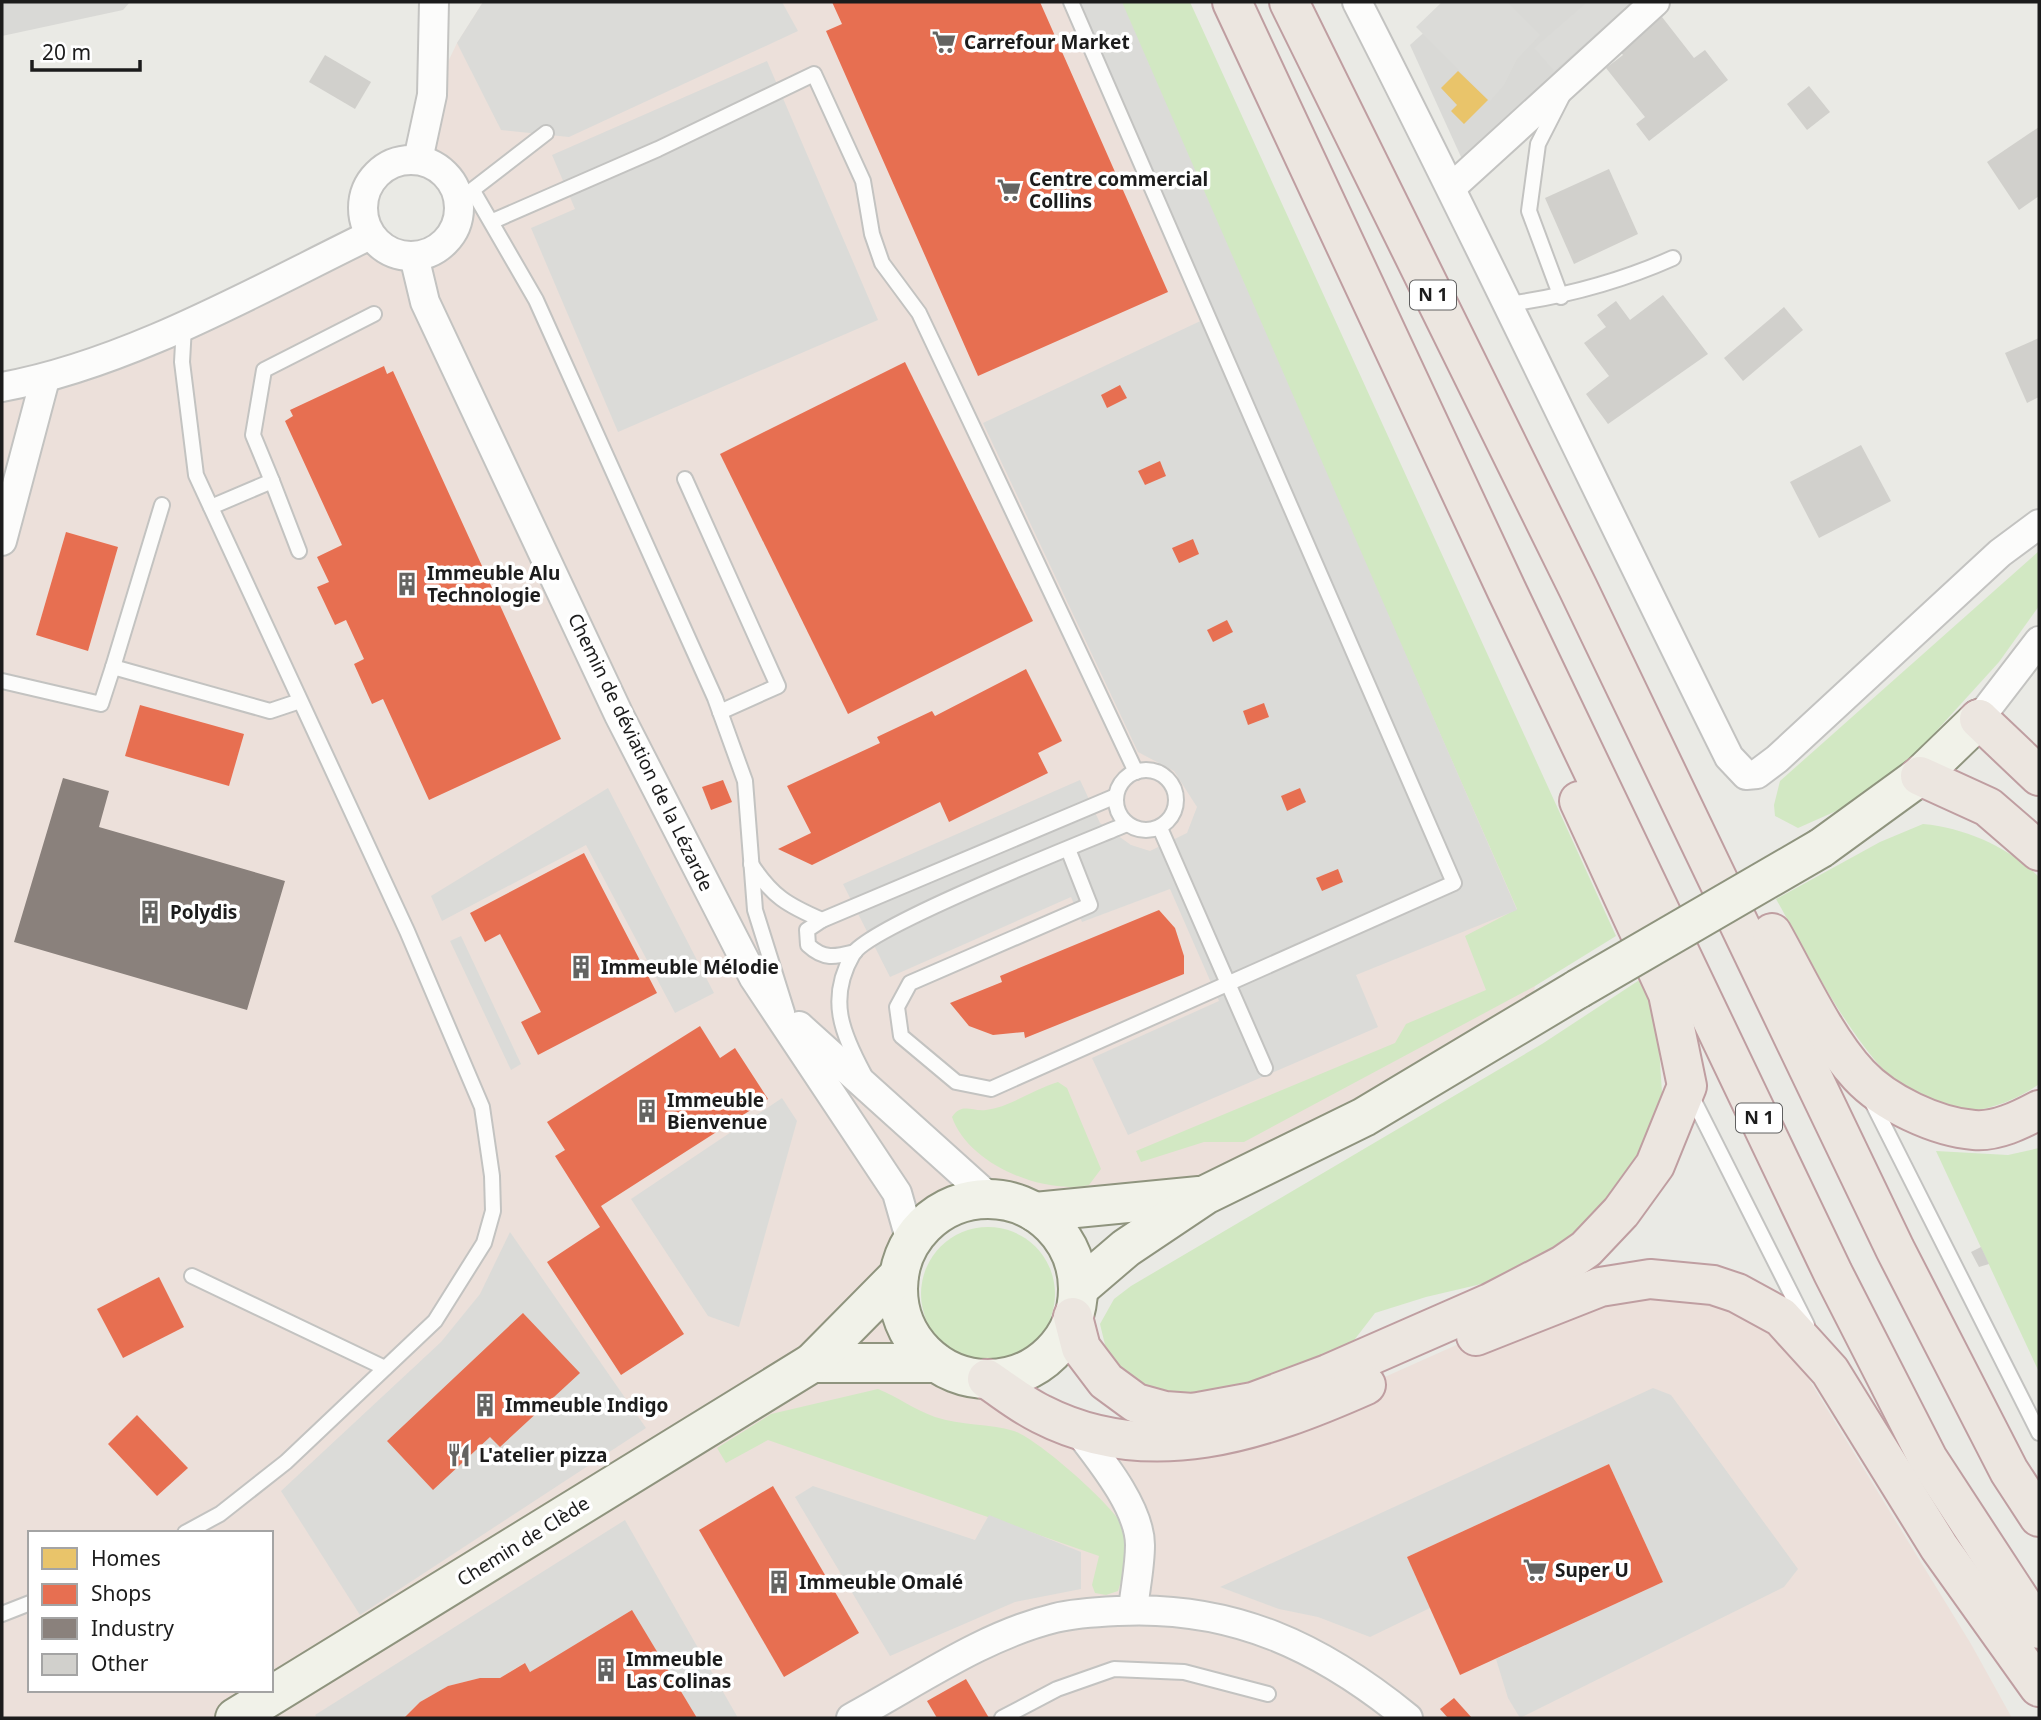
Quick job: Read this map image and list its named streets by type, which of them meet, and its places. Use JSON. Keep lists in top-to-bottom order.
{
  "streets": {
    "highway": ["N 1"],
    "main road": ["Chemin de Clède"],
    "street": ["Chemin de déviation de la Lézarde"]
  },
  "crossings": [
    ["Chemin de déviation de la Lézarde", "Chemin de Clède"]
  ],
  "places": {
    "supermarket": ["Carrefour Market", "Centre commercial Collins", "Super U"],
    "building": [
      "Immeuble Alu Technologie",
      "Polydis",
      "Immeuble Mélodie",
      "Immeuble Bienvenue",
      "Immeuble Indigo",
      "Immeuble Omalé",
      "Immeuble Las Colinas"
    ],
    "restaurant": ["L'atelier pizza"]
  },
  "legend": [
    "Homes",
    "Shops",
    "Industry",
    "Other"
  ],
  "scale_bar": "20 m"
}
